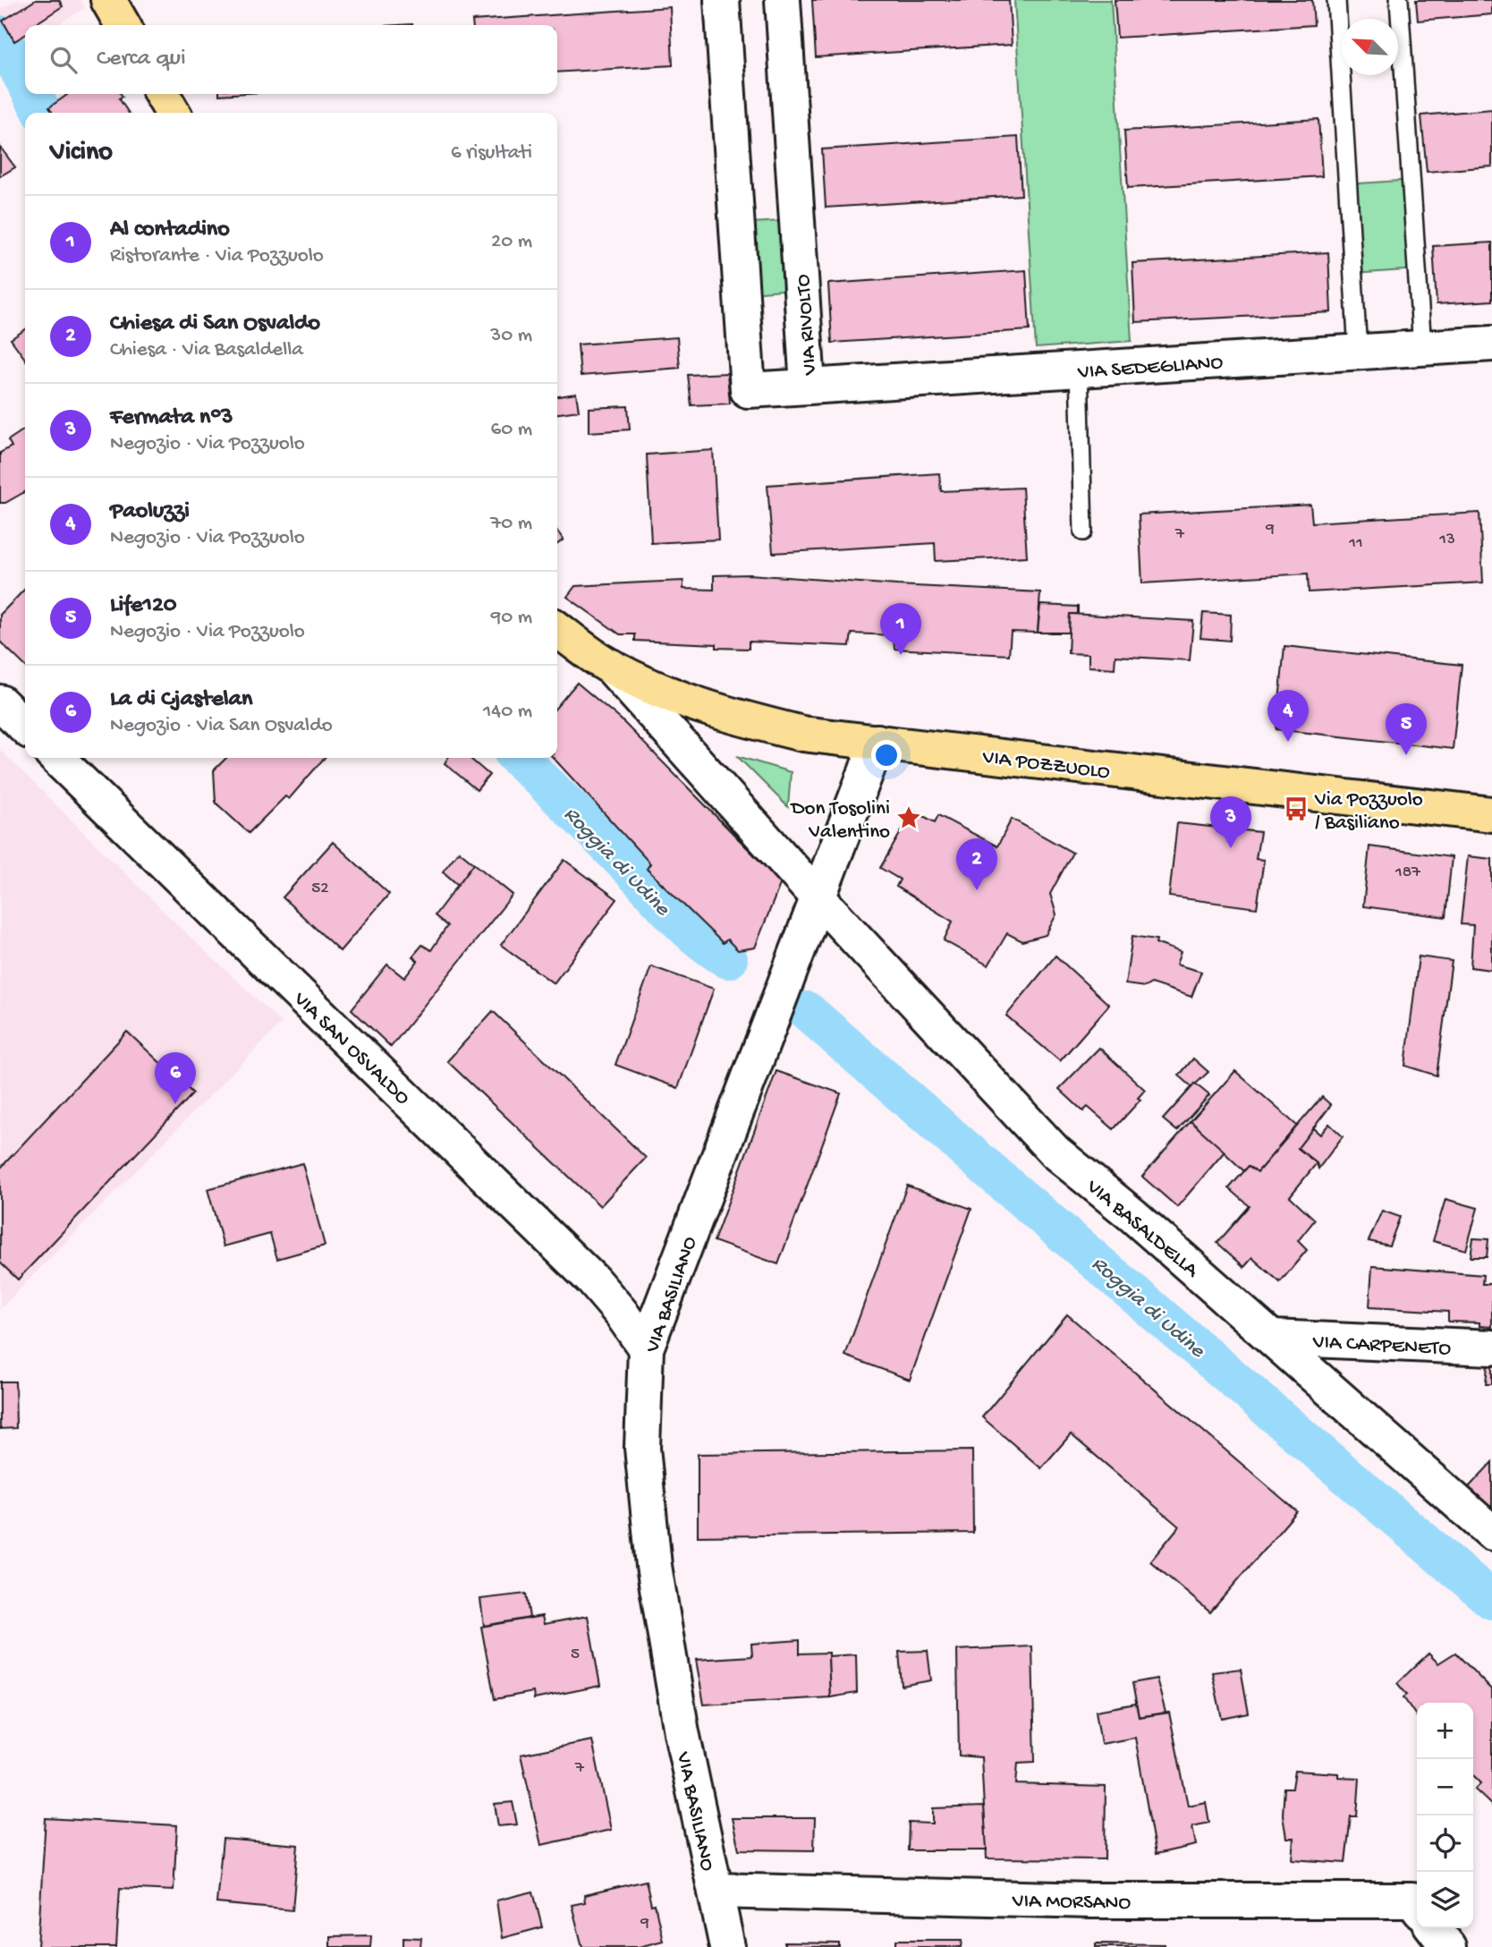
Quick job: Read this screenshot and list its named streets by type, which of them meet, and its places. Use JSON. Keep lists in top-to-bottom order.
{
  "streets": {
    "main road": ["VIA POZZUOLO"],
    "street": [
      "VIA RIVOLTO",
      "VIA SEDEGLIANO",
      "VIA SAN OSVALDO",
      "VIA BASALDELLA",
      "VIA BASILIANO",
      "VIA CARPENETO",
      "VIA MORSANO"
    ]
  },
  "crossings": [
    ["VIA RIVOLTO", "VIA SEDEGLIANO"],
    ["VIA POZZUOLO", "VIA BASALDELLA"],
    ["VIA POZZUOLO", "VIA BASILIANO"],
    ["VIA SAN OSVALDO", "VIA BASILIANO"],
    ["VIA BASALDELLA", "VIA BASILIANO"],
    ["VIA BASALDELLA", "VIA CARPENETO"],
    ["VIA BASILIANO", "VIA MORSANO"]
  ],
  "water": ["Roggia di Udine"],
  "places": {
    "bus stop": ["Via Pozzuolo / Basiliano"],
    "place": ["Don Tosolini Valentino"]
  },
  "house_numbers": [
    "9",
    "7",
    "13",
    "11",
    "187",
    "52",
    "5",
    "7",
    "9"
  ],
  "north": "top left",
  "page": {
    "search": "Cerca qui",
    "heading": ["Vicino", "6 risultati"],
    "list": [
      {
        "mark": "1",
        "name": "Al contadino",
        "note": "Ristorante · Via Pozzuolo",
        "value": "20 m"
      },
      {
        "mark": "2",
        "name": "Chiesa di San Osvaldo",
        "note": "Chiesa · Via Basaldella",
        "value": "30 m"
      },
      {
        "mark": "3",
        "name": "Fermata n°3",
        "note": "Negozio · Via Pozzuolo",
        "value": "60 m"
      },
      {
        "mark": "4",
        "name": "Paoluzzi",
        "note": "Negozio · Via Pozzuolo",
        "value": "70 m"
      },
      {
        "mark": "5",
        "name": "Life120",
        "note": "Negozio · Via Pozzuolo",
        "value": "90 m"
      },
      {
        "mark": "6",
        "name": "La di Cjastelan",
        "note": "Negozio · Via San Osvaldo",
        "value": "140 m"
      }
    ],
    "pins": [
      "1",
      "4",
      "5",
      "3",
      "2",
      "6"
    ],
    "map_buttons": ["+", "−"]
  }
}
